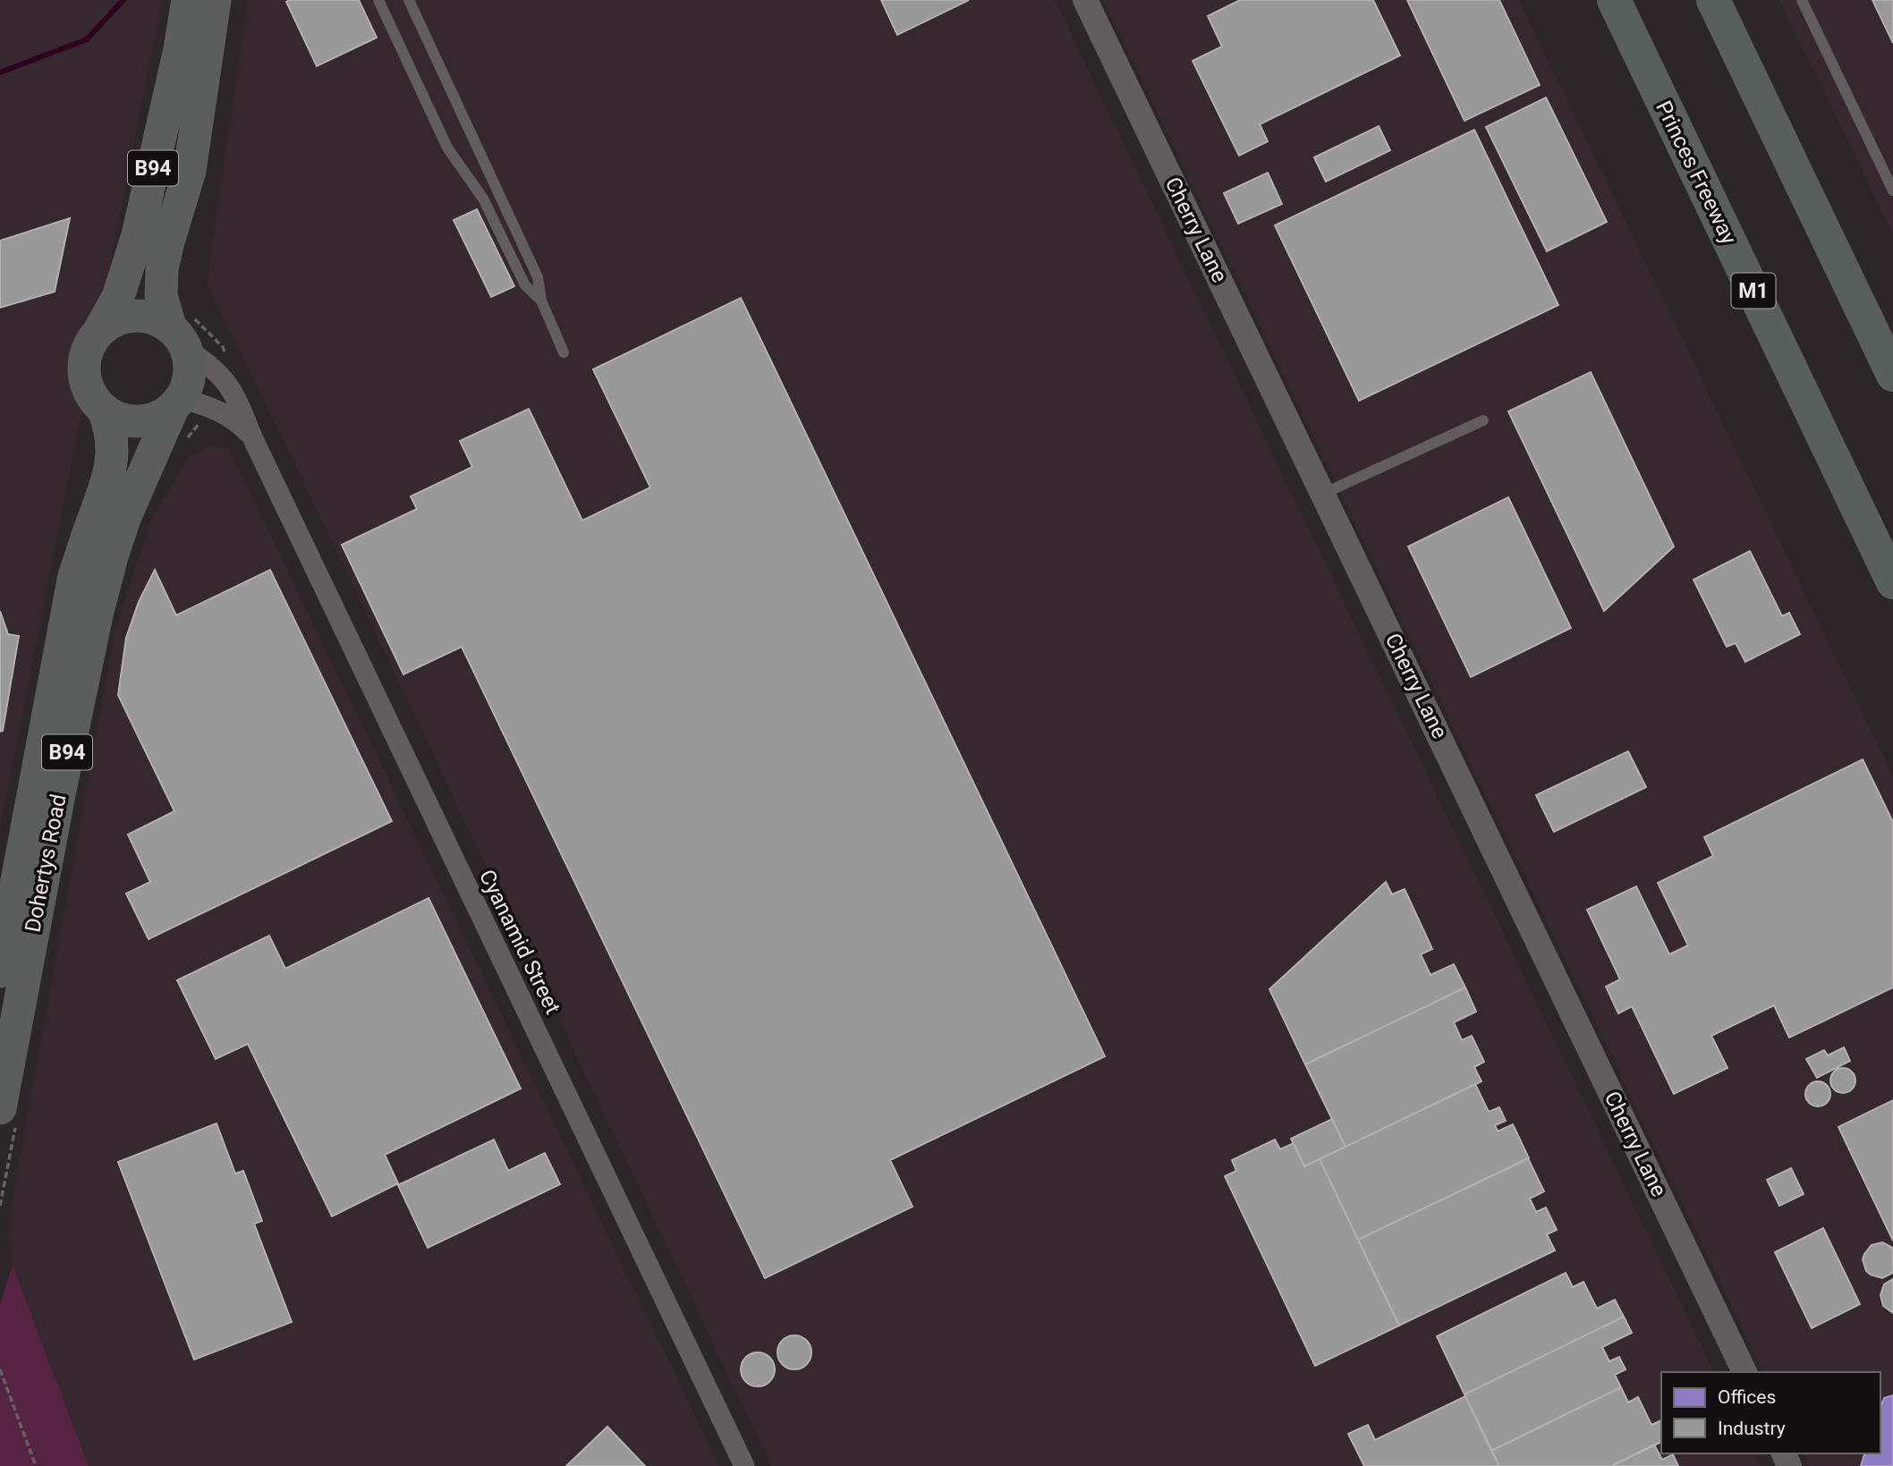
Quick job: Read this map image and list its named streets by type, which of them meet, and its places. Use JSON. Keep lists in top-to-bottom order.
{
  "streets": {
    "highway": ["Princes Freeway", "M1"],
    "main road": ["B94", "Dohertys Road"],
    "street": ["Cherry Lane", "Cyanamid Street"]
  },
  "crossings": [
    ["B94", "Dohertys Road"],
    ["B94", "Cyanamid Street"],
    ["Dohertys Road", "Cyanamid Street"]
  ],
  "legend": ["Offices", "Industry"]
}
